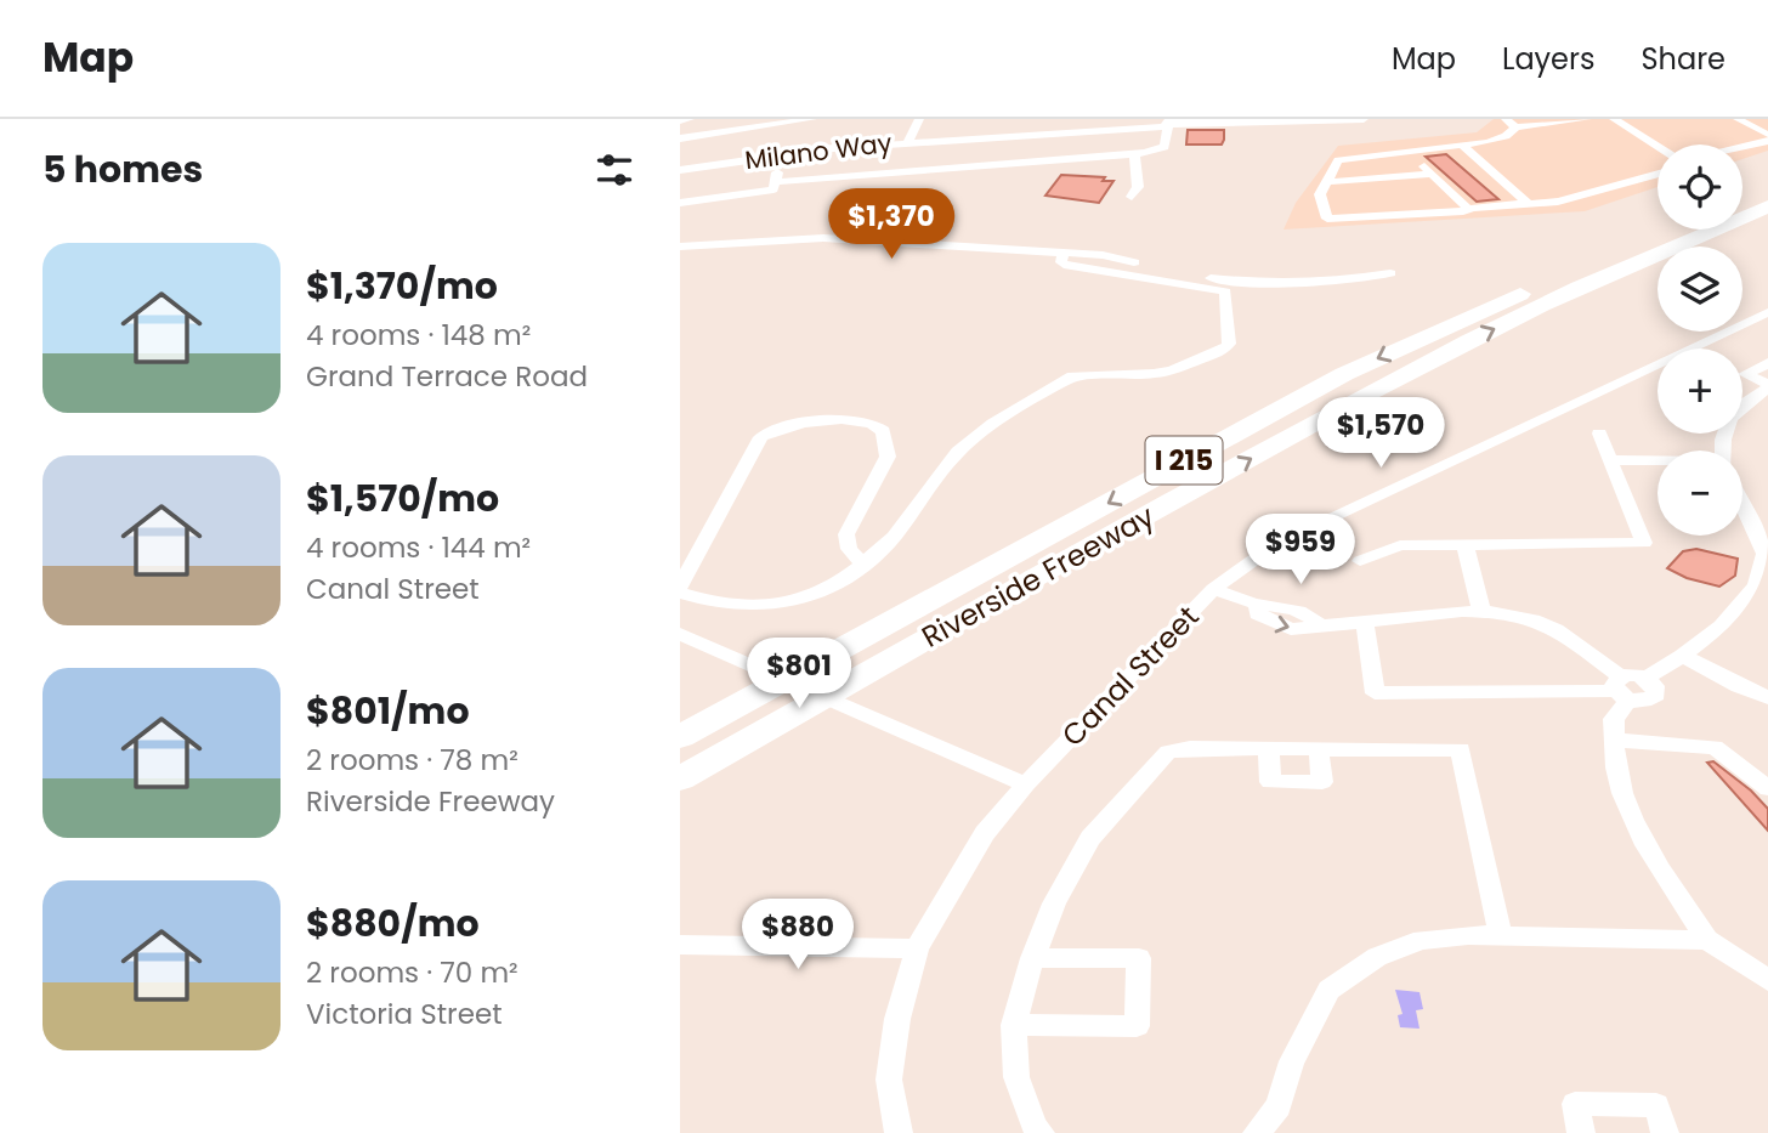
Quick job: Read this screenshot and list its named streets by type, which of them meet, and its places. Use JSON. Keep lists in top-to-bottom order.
{
  "streets": {
    "highway": ["I 215", "Riverside Freeway"],
    "street": ["Milano Way", "Canal Street"]
  },
  "page": {
    "header": "Map",
    "nav": ["Map", "Layers", "Share"],
    "heading": "5 homes",
    "map_buttons": ["+", "−"],
    "price": [
      "$1,370",
      "$1,570",
      "$959",
      "$801",
      "$880"
    ],
    "list": [
      {
        "name": "$1,370/mo",
        "note": "4 rooms · 148 m² · Grand Terrace Road"
      },
      {
        "name": "$1,570/mo",
        "note": "4 rooms · 144 m² · Canal Street"
      },
      {
        "name": "$801/mo",
        "note": "2 rooms · 78 m² · Riverside Freeway"
      },
      {
        "name": "$880/mo",
        "note": "2 rooms · 70 m² · Victoria Street"
      }
    ]
  }
}
